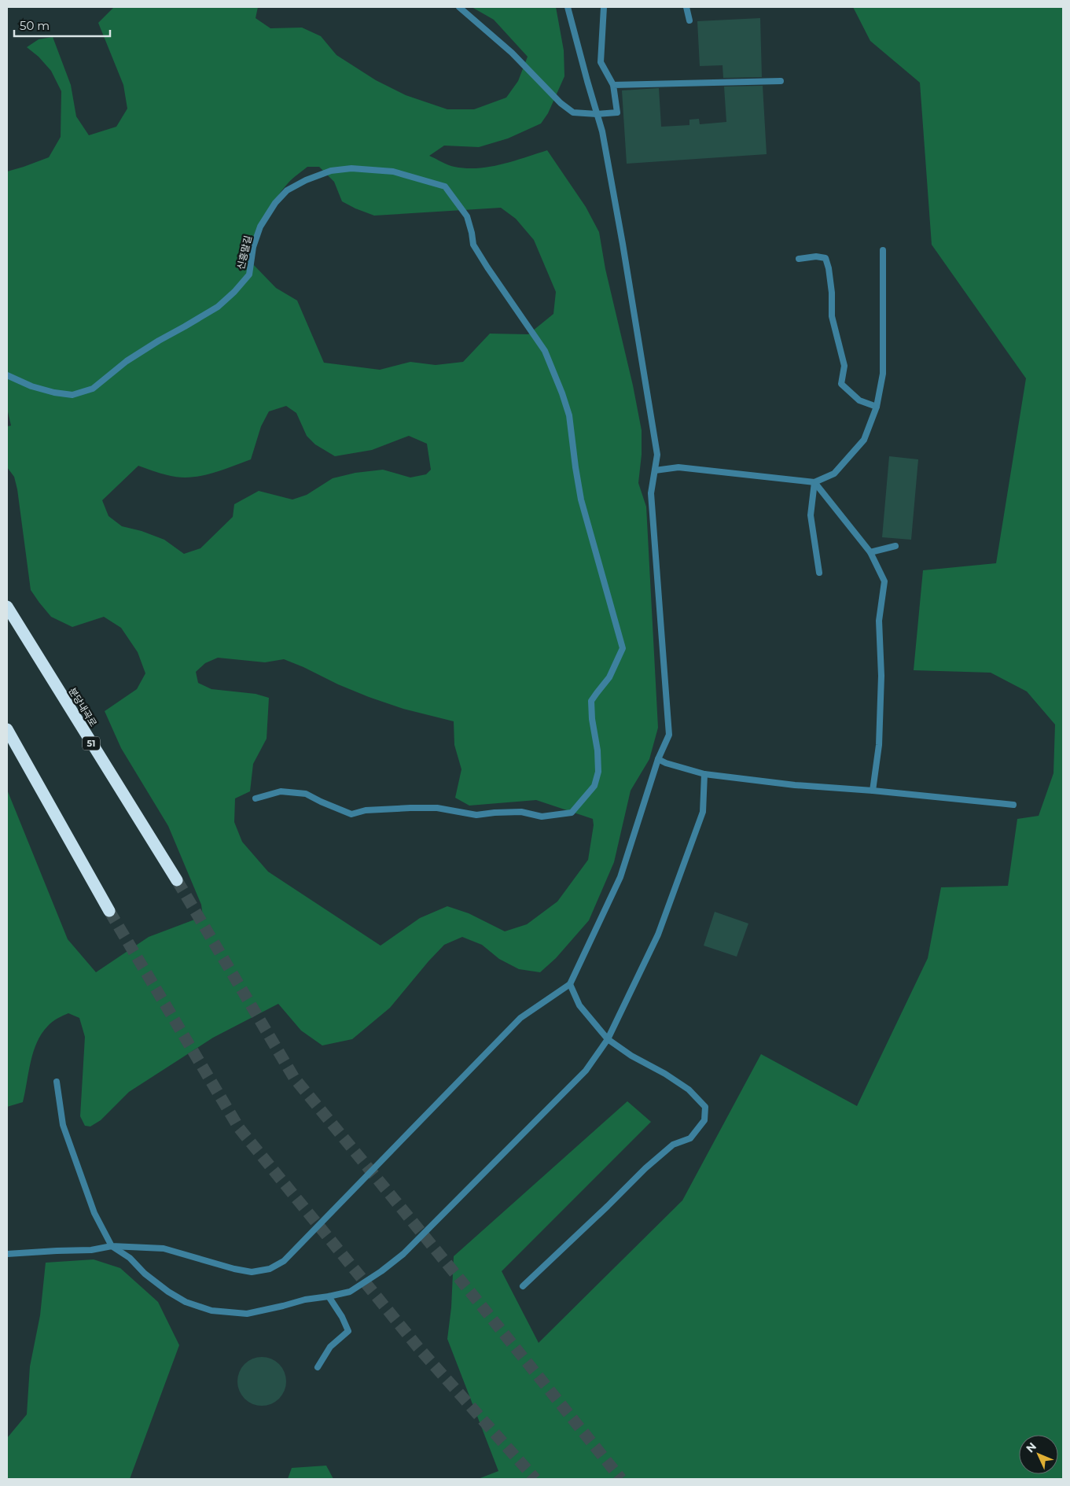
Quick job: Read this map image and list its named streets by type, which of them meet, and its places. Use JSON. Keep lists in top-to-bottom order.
{
  "streets": {
    "highway": ["분당내곡로", "51"],
    "lane": ["신흥말길"]
  },
  "scale_bar": "50 m",
  "north": "top left"
}
